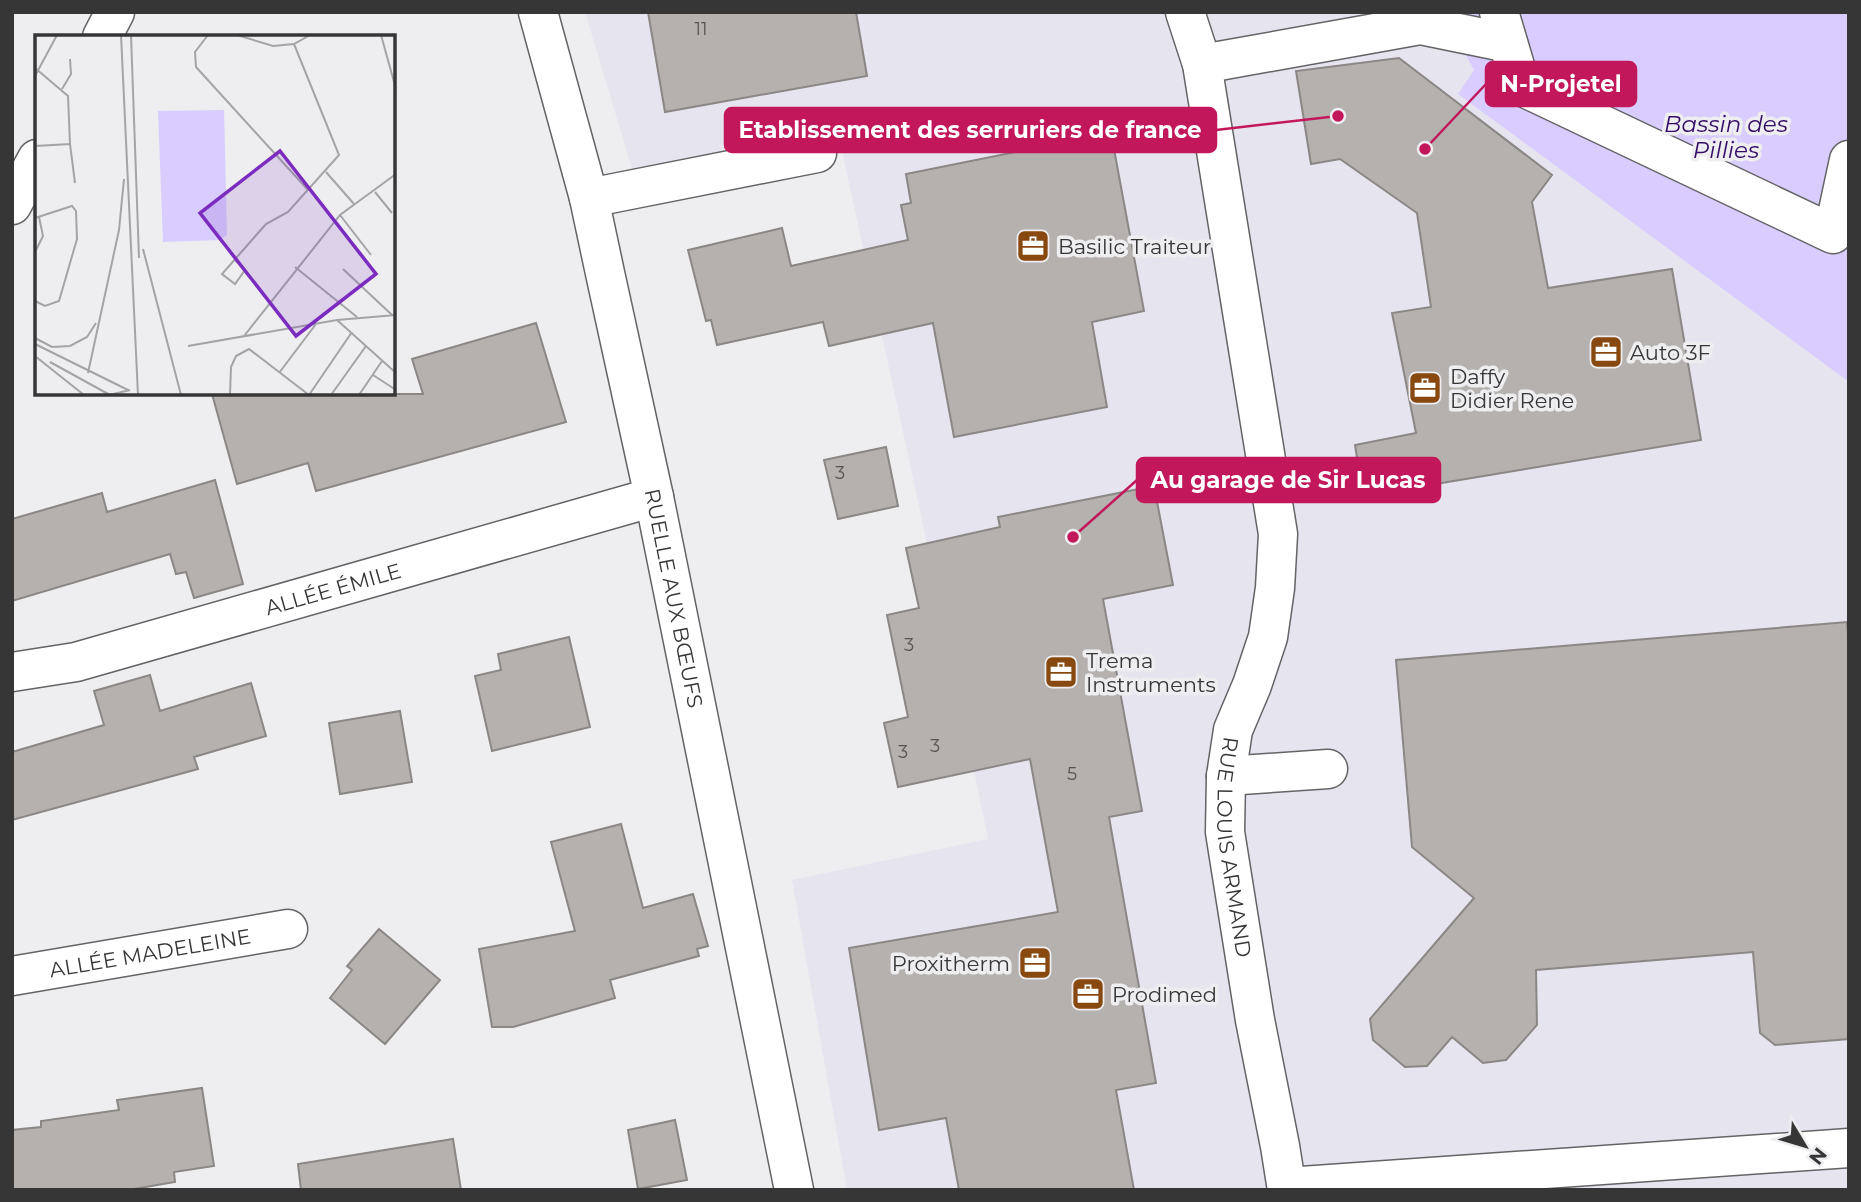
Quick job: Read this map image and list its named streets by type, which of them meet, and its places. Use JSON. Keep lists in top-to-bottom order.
{
  "streets": {
    "street": [
      "ALLÉE ÉMILE",
      "RUELLE AUX BŒUFS",
      "RUE LOUIS ARMAND",
      "ALLÉE MADELEINE"
    ]
  },
  "crossings": [
    ["ALLÉE ÉMILE", "RUELLE AUX BŒUFS"]
  ],
  "water": ["Bassin des Pillies"],
  "places": {
    "other": ["Etablissement des serruriers de france", "N-Projetel", "Au garage de Sir Lucas"],
    "office": [
      "Basilic Traiteur",
      "Auto 3F",
      "Daffy Didier Rene",
      "Trema Instruments",
      "Proxitherm",
      "Prodimed"
    ]
  },
  "house_numbers": [
    "11",
    "3",
    "3",
    "3",
    "3",
    "5"
  ],
  "north": "bottom right"
}
